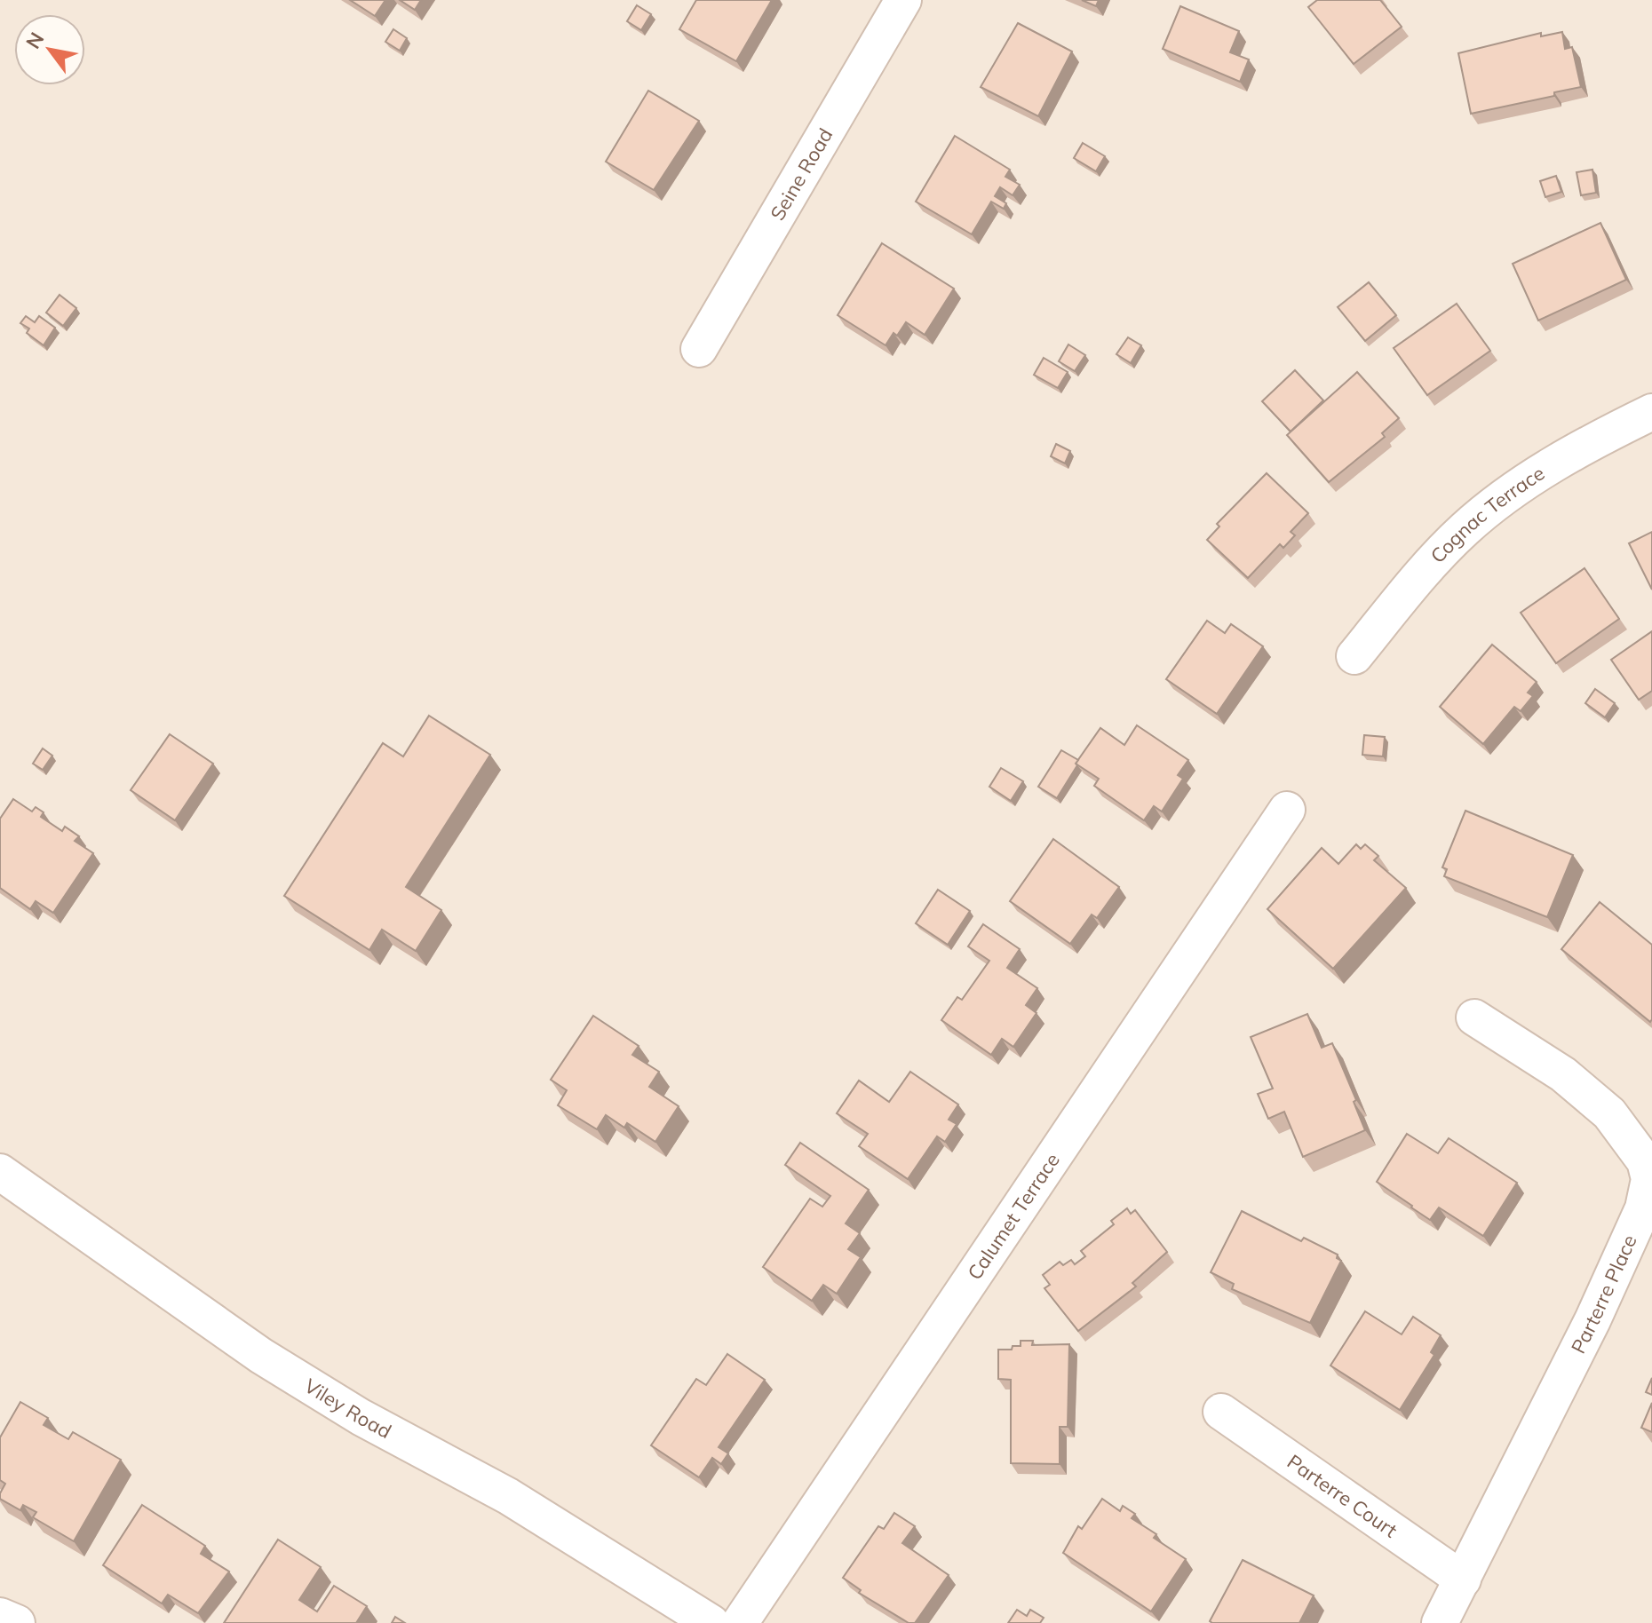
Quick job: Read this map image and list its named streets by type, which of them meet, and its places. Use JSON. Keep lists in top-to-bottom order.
{
  "streets": {
    "street": [
      "Seine Road",
      "Cognac Terrace",
      "Calumet Terrace",
      "Parterre Place",
      "Viley Road",
      "Parterre Court"
    ]
  },
  "crossings": [
    ["Parterre Place", "Parterre Court"]
  ],
  "north": "top left"
}
